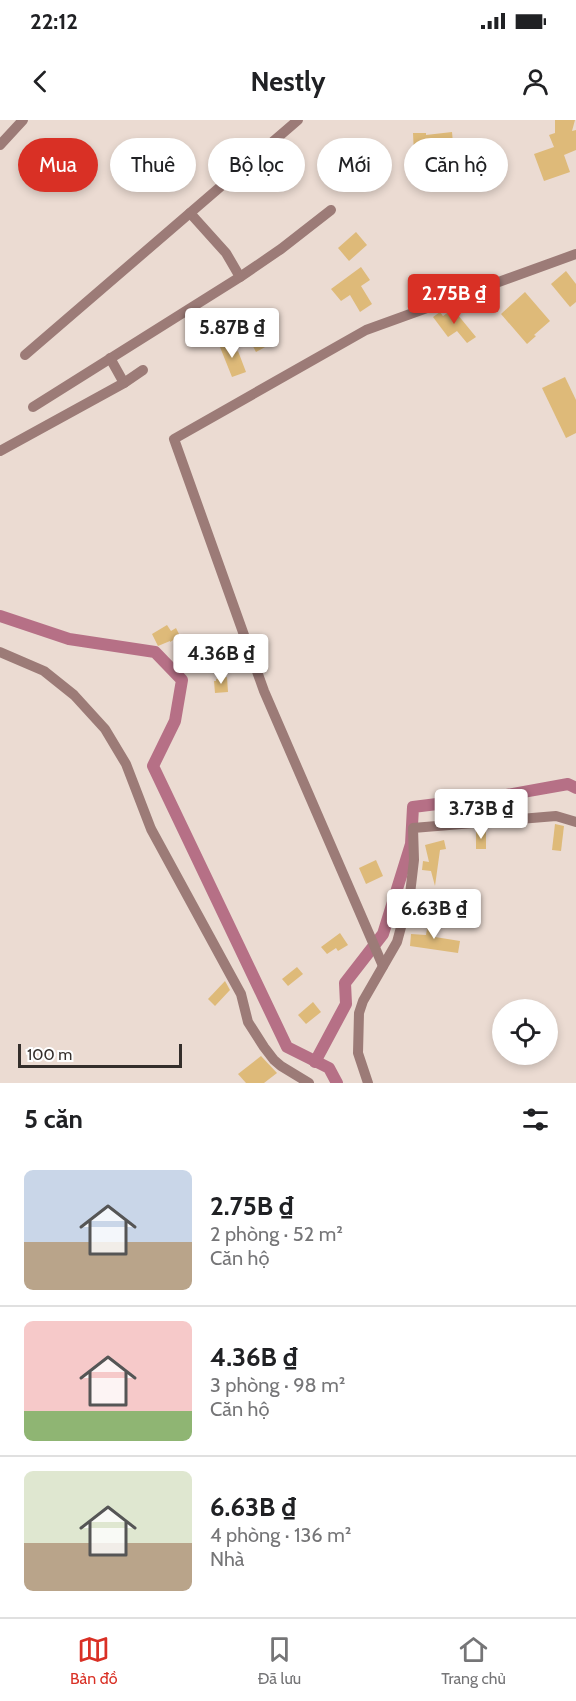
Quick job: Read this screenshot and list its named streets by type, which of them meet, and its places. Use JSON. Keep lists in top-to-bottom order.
{
  "scale_bar": "100 m",
  "page": {
    "status": "22:12",
    "header": "Nestly",
    "chip": [
      "Mua",
      "Thuê",
      "Bộ lọc",
      "Mới",
      "Căn hộ"
    ],
    "price": [
      "2.75B ₫",
      "5.87B ₫",
      "4.36B ₫",
      "3.73B ₫",
      "6.63B ₫"
    ],
    "scale": "100 m",
    "heading": "5 căn",
    "list": [
      {
        "name": "2.75B ₫",
        "note": "2 phòng · 52 m² · Căn hộ"
      },
      {
        "name": "4.36B ₫",
        "note": "3 phòng · 98 m² · Căn hộ"
      },
      {
        "name": "6.63B ₫",
        "note": "4 phòng · 136 m² · Nhà"
      }
    ],
    "tabs": ["Bản đồ", "Đã lưu", "Trang chủ"]
  }
}
